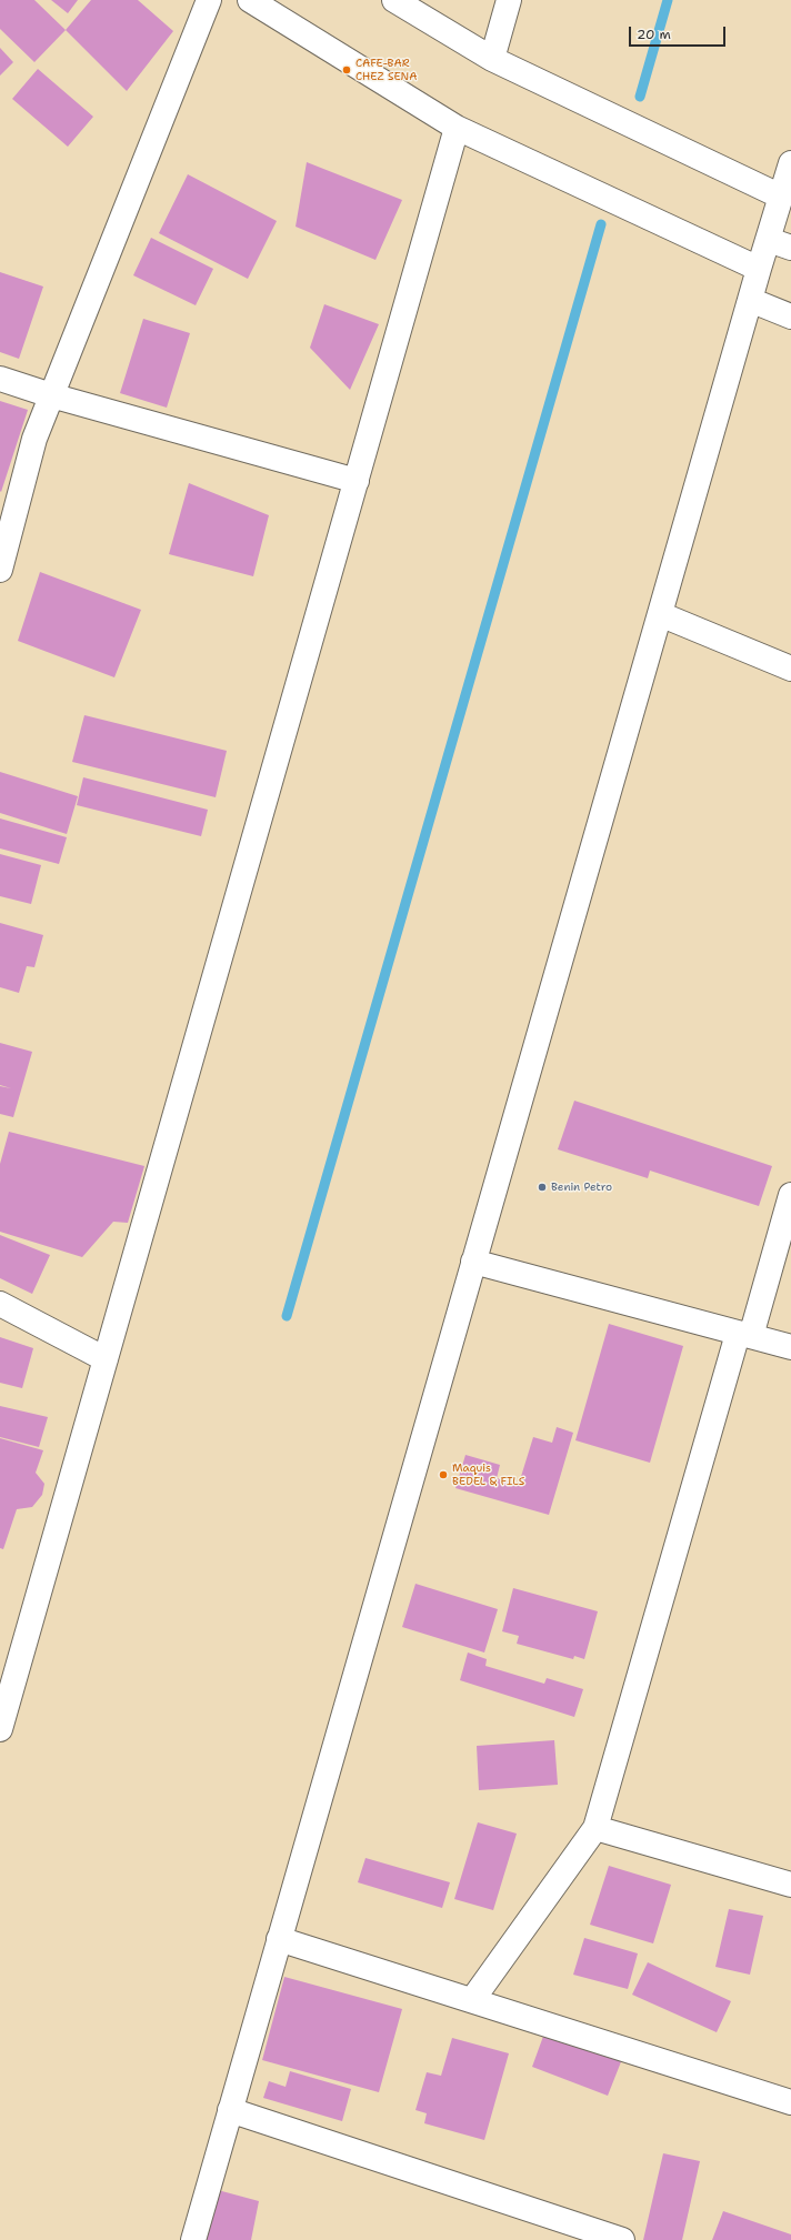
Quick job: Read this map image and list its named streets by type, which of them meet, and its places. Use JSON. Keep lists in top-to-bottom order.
{
  "places": ["CAFE-BAR CHEZ SENA", "Benin Petro", "Maquis BEDEL & FILS"],
  "scale_bar": "20 m"
}
